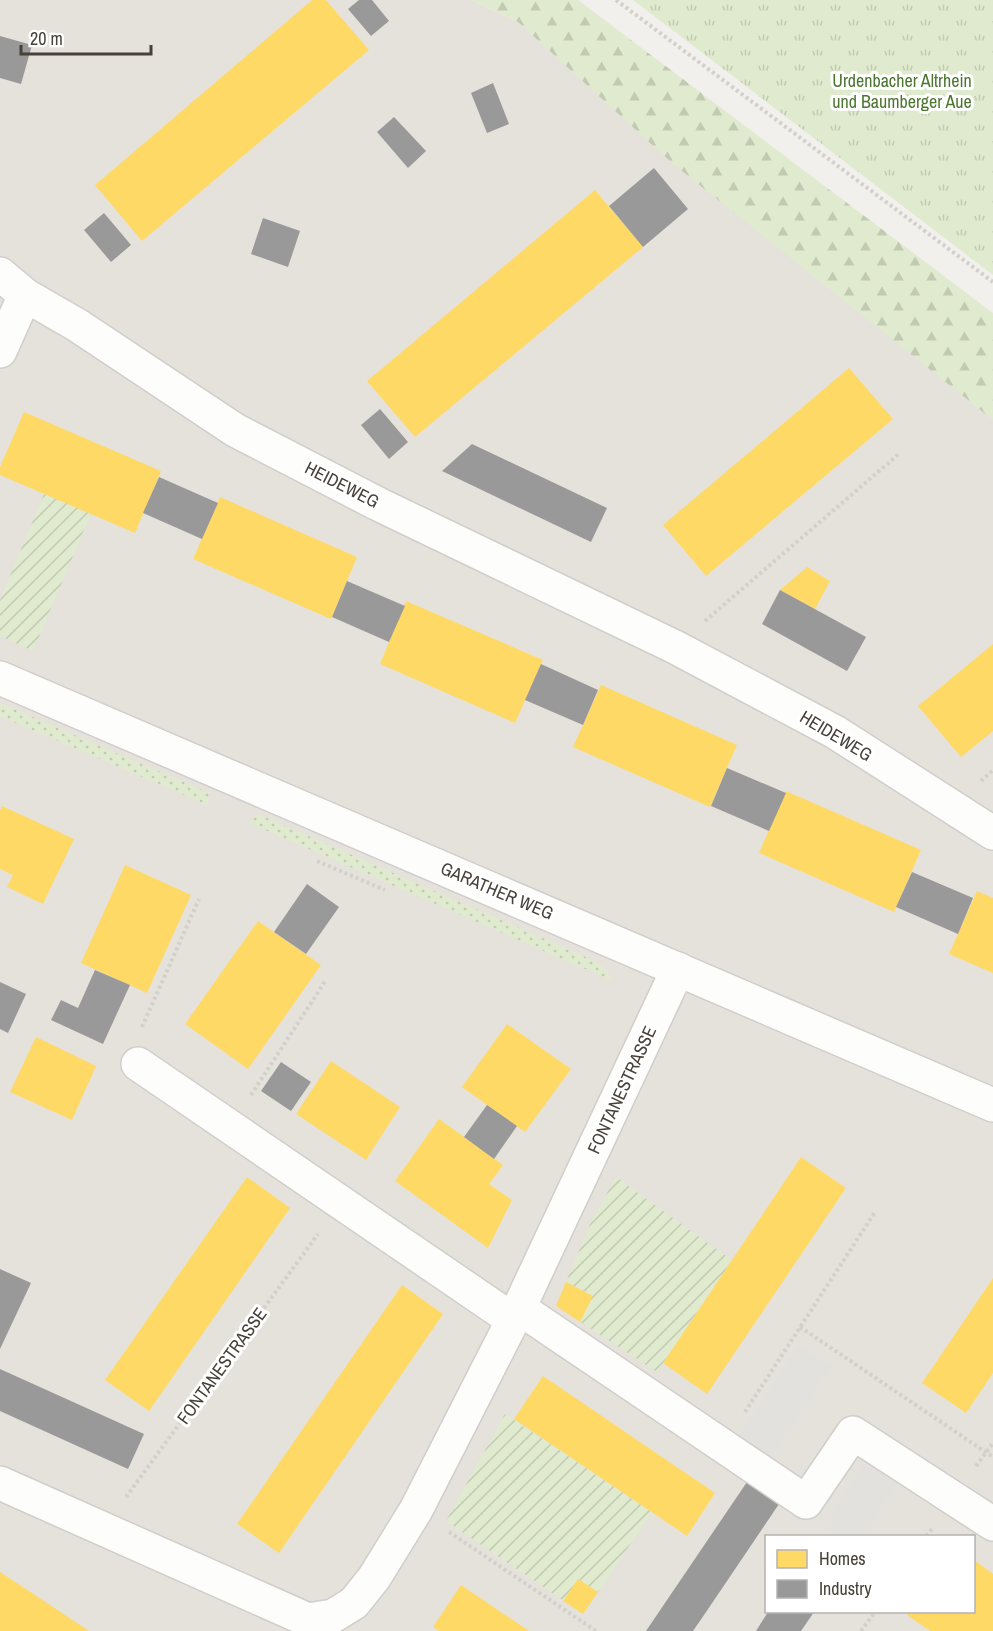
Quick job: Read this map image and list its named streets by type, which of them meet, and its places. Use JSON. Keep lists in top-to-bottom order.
{
  "streets": {
    "street": ["HEIDEWEG", "GARATHER WEG", "FONTANESTRASSE"]
  },
  "crossings": [
    ["GARATHER WEG", "FONTANESTRASSE"]
  ],
  "parks": ["Urdenbacher Altrhein und Baumberger Aue"],
  "legend": ["Homes", "Industry"],
  "scale_bar": "20 m"
}
